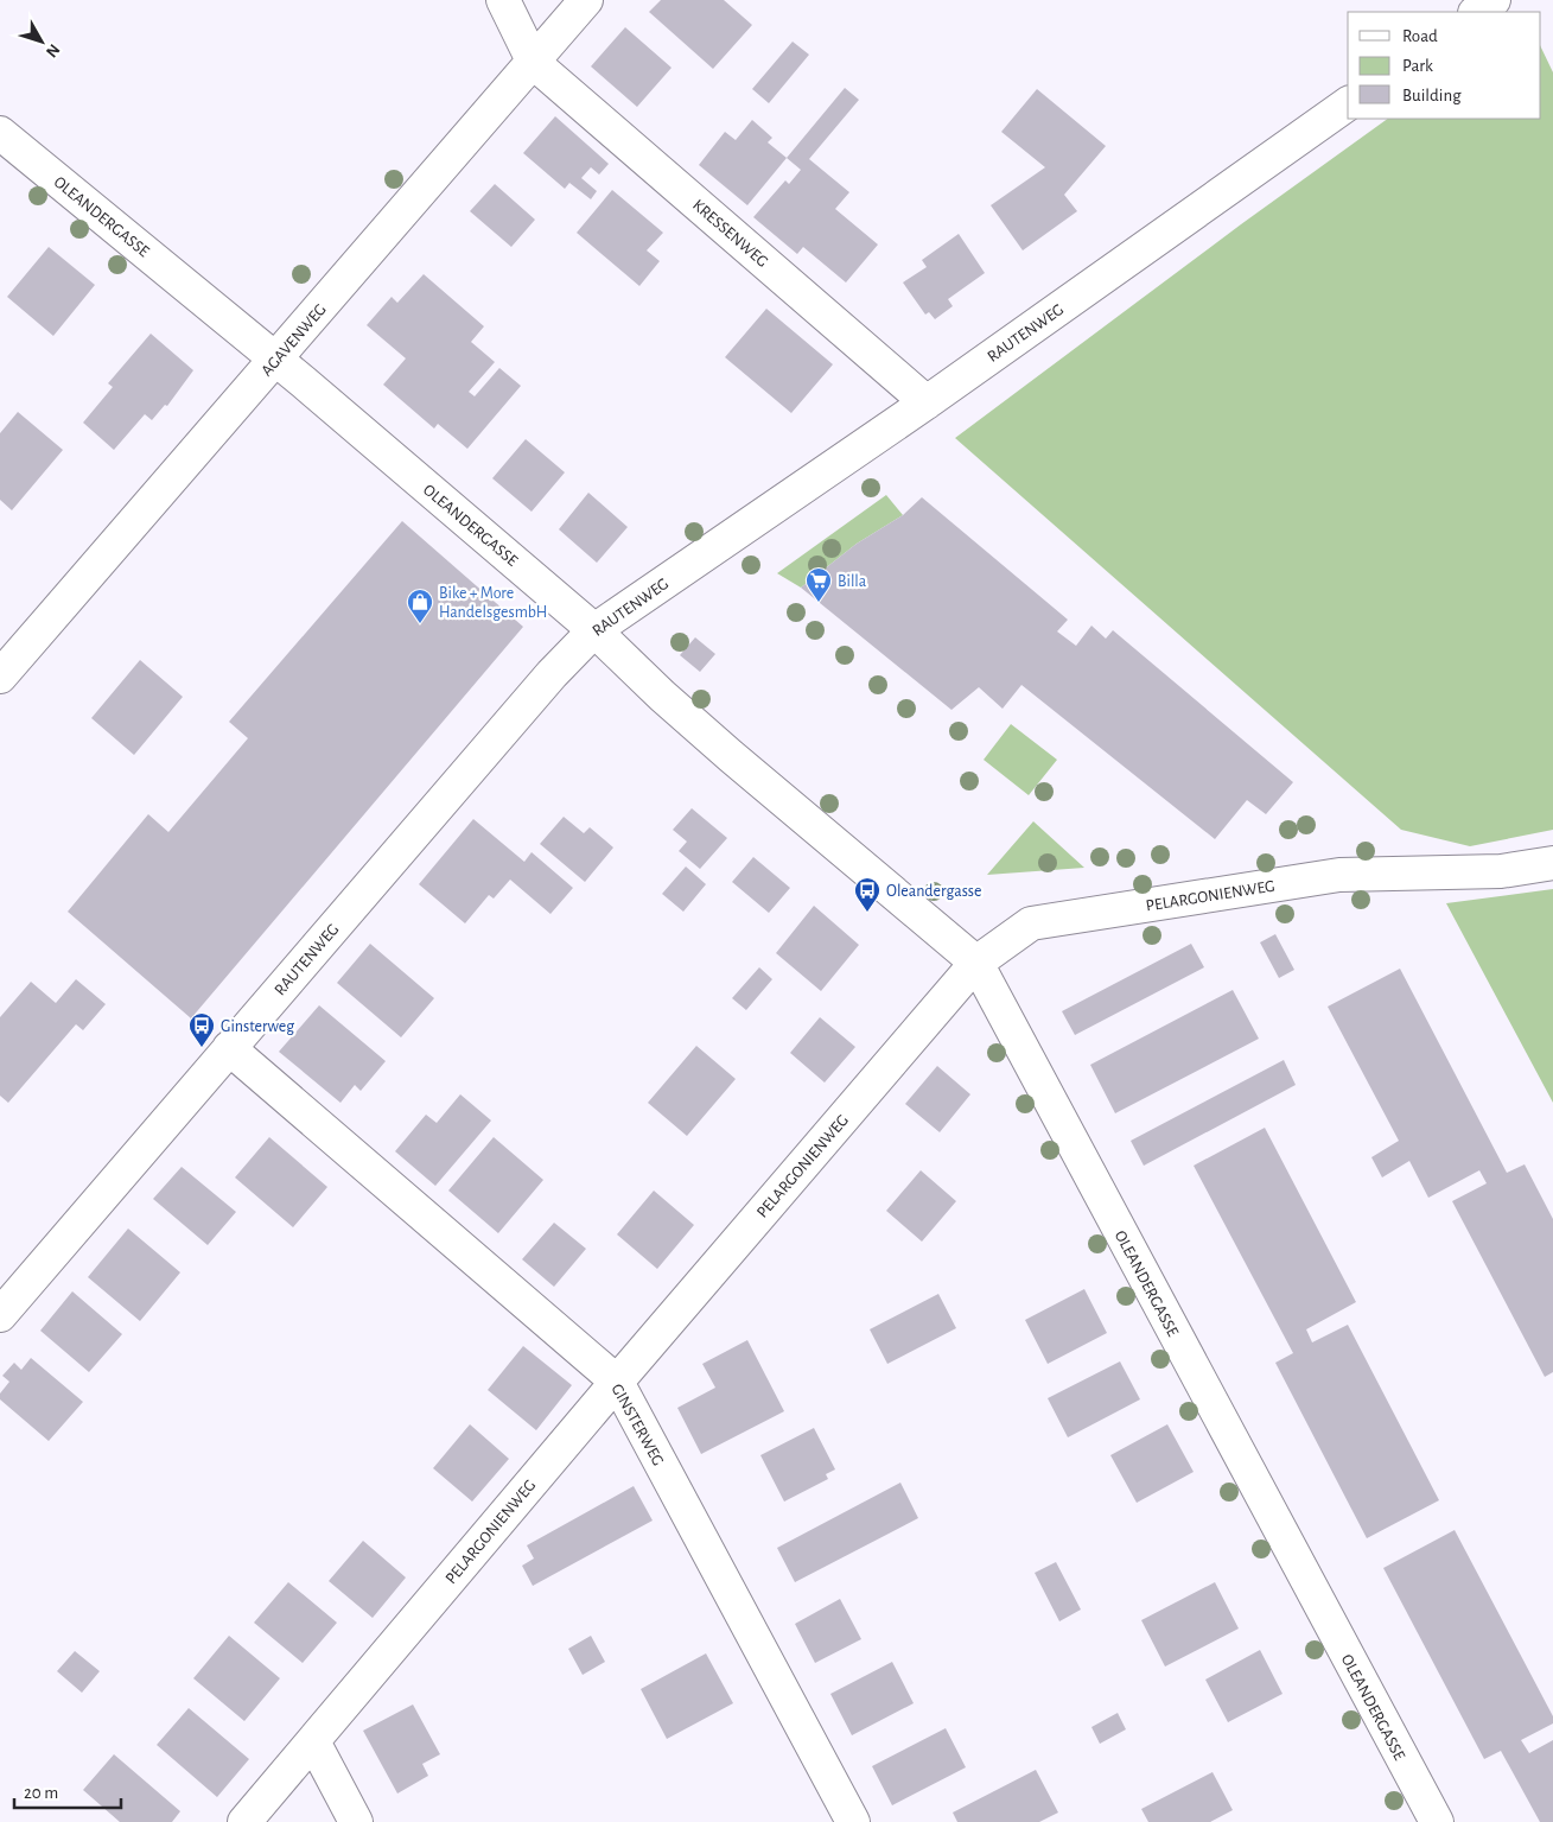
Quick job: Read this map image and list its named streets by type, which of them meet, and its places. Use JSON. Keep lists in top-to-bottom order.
{
  "streets": {
    "street": [
      "OLEANDERGASSE",
      "KRESSENWEG",
      "RAUTENWEG",
      "AGAVENWEG",
      "PELARGONIENWEG",
      "GINSTERWEG"
    ]
  },
  "crossings": [
    ["OLEANDERGASSE", "RAUTENWEG"],
    ["OLEANDERGASSE", "AGAVENWEG"],
    ["OLEANDERGASSE", "PELARGONIENWEG"],
    ["KRESSENWEG", "RAUTENWEG"],
    ["KRESSENWEG", "AGAVENWEG"],
    ["RAUTENWEG", "GINSTERWEG"],
    ["PELARGONIENWEG", "GINSTERWEG"]
  ],
  "places": {
    "supermarket": ["Billa"],
    "shop": ["Bike + More HandelsgesmbH"],
    "bus stop": ["Oleandergasse", "Ginsterweg"]
  },
  "legend": ["Road", "Park", "Building"],
  "scale_bar": "20 m",
  "north": "bottom right"
}
